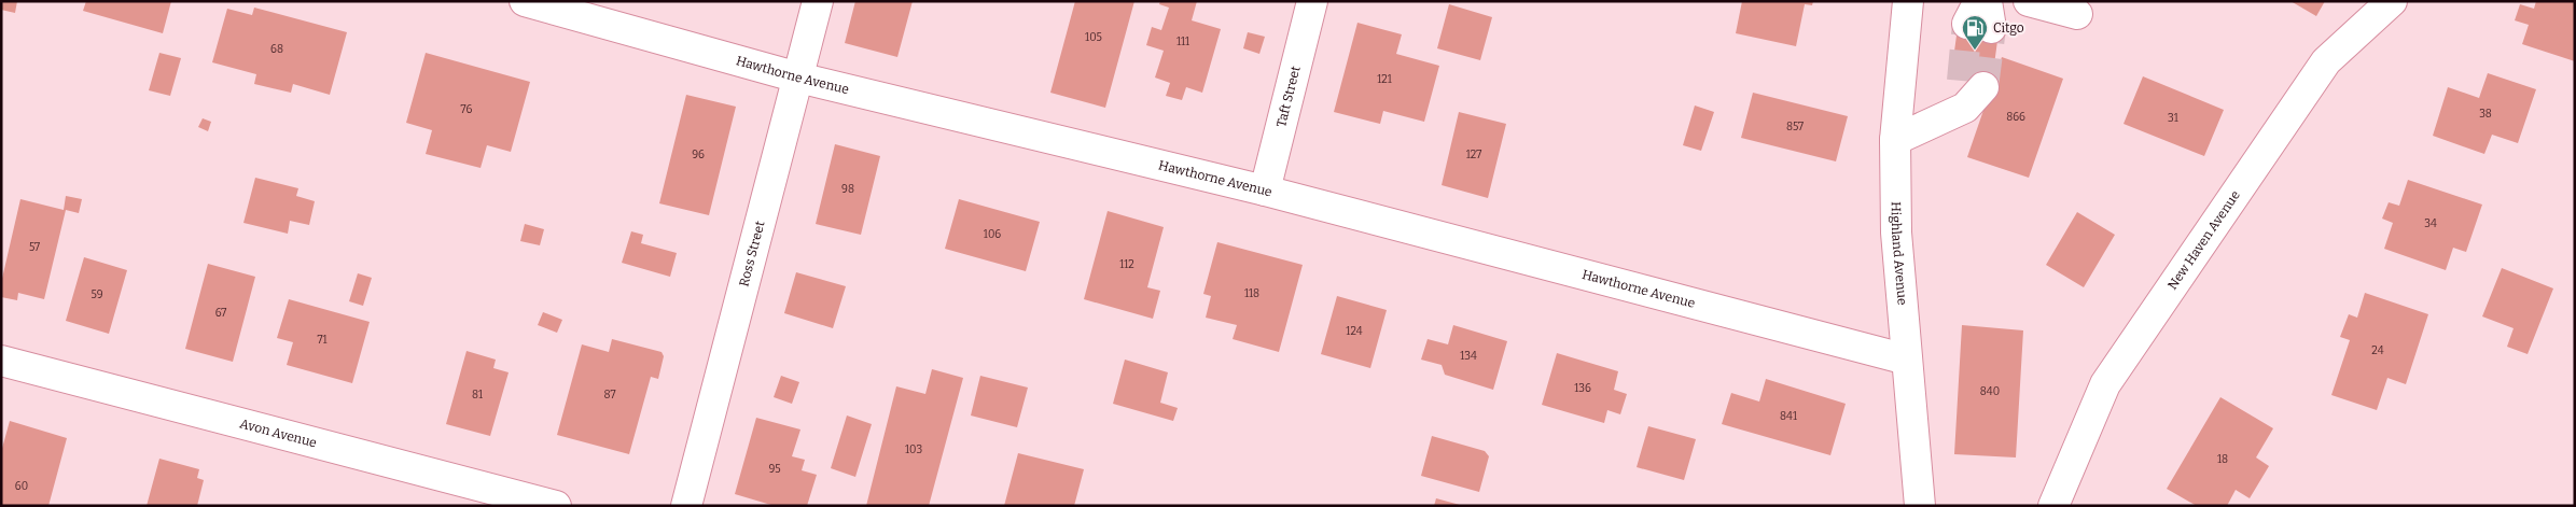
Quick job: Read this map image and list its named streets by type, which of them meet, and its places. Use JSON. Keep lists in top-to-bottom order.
{
  "streets": {
    "street": [
      "Hawthorne Avenue",
      "Taft Street",
      "New Haven Avenue",
      "Ross Street",
      "Highland Avenue",
      "Avon Avenue"
    ]
  },
  "crossings": [
    ["Hawthorne Avenue", "Taft Street"],
    ["Hawthorne Avenue", "Ross Street"],
    ["Hawthorne Avenue", "Highland Avenue"]
  ],
  "places": {
    "fuel station": ["Citgo"]
  },
  "house_numbers": [
    "105",
    "111",
    "68",
    "121",
    "76",
    "38",
    "866",
    "31",
    "857",
    "96",
    "127",
    "98",
    "34",
    "106",
    "57",
    "112",
    "118",
    "59",
    "67",
    "124",
    "71",
    "24",
    "134",
    "136",
    "840",
    "81",
    "87",
    "841",
    "103",
    "18",
    "95",
    "60"
  ]
}
